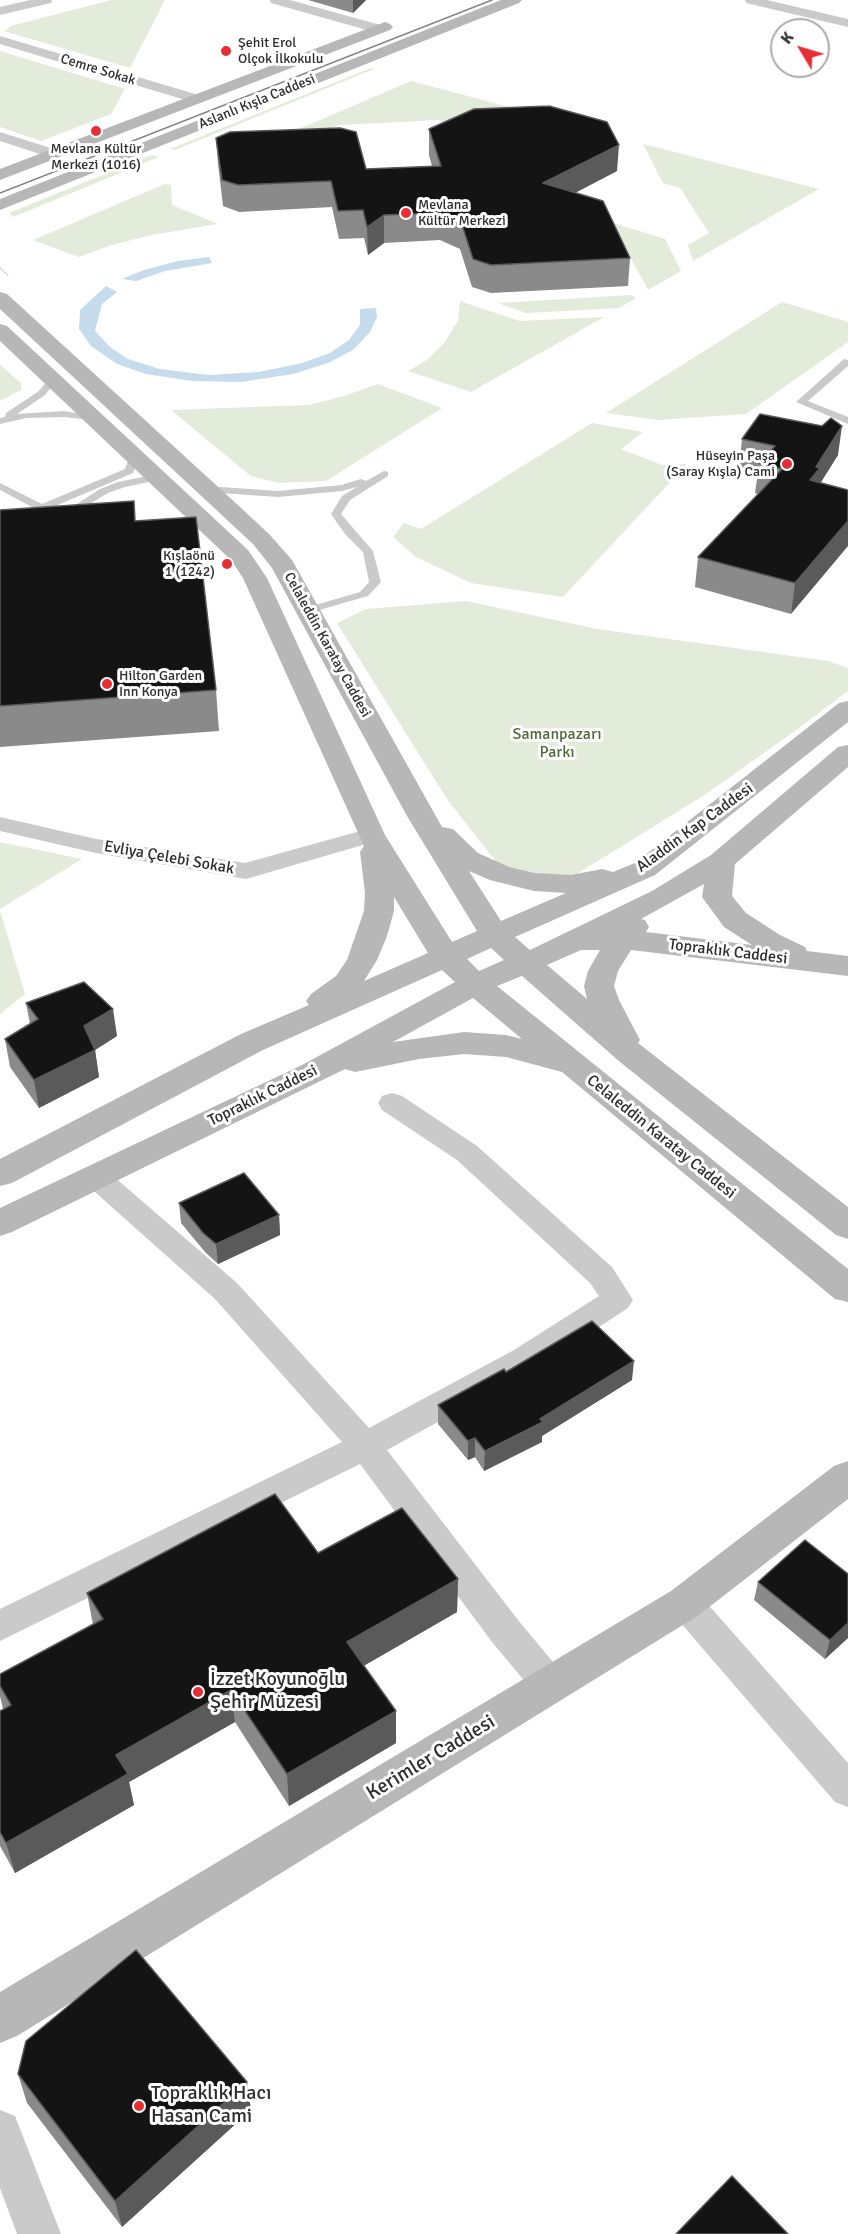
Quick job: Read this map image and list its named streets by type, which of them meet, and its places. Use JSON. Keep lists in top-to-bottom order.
{
  "streets": {
    "main road": [
      "Aslanlı Kışla Caddesi",
      "Celaleddin Karatay Caddesi",
      "Aladdin Kap Caddesi",
      "Topraklık Caddesi",
      "Kerimler Caddesi"
    ],
    "street": ["Cemre Sokak", "Evliya Çelebi Sokak"]
  },
  "crossings": [
    ["Cemre Sokak", "Aslanlı Kışla Caddesi"],
    ["Celaleddin Karatay Caddesi", "Aladdin Kap Caddesi"],
    ["Celaleddin Karatay Caddesi", "Evliya Çelebi Sokak"],
    ["Celaleddin Karatay Caddesi", "Topraklık Caddesi"]
  ],
  "parks": ["Samanpazarı Parkı"],
  "places": [
    "Şehit Erol Olçok İlkokulu",
    "Mevlana Kültür Merkezi (1016)",
    "Mevlana Kültür Merkezi",
    "Hüseyin Paşa (Saray Kışla) Cami",
    "Kışlaönü 1 (1242)",
    "Hilton Garden Inn Konya",
    "İzzet Koyunoğlu Şehir Müzesi",
    "Topraklık Hacı Hasan Cami"
  ],
  "north": "top left"
}
